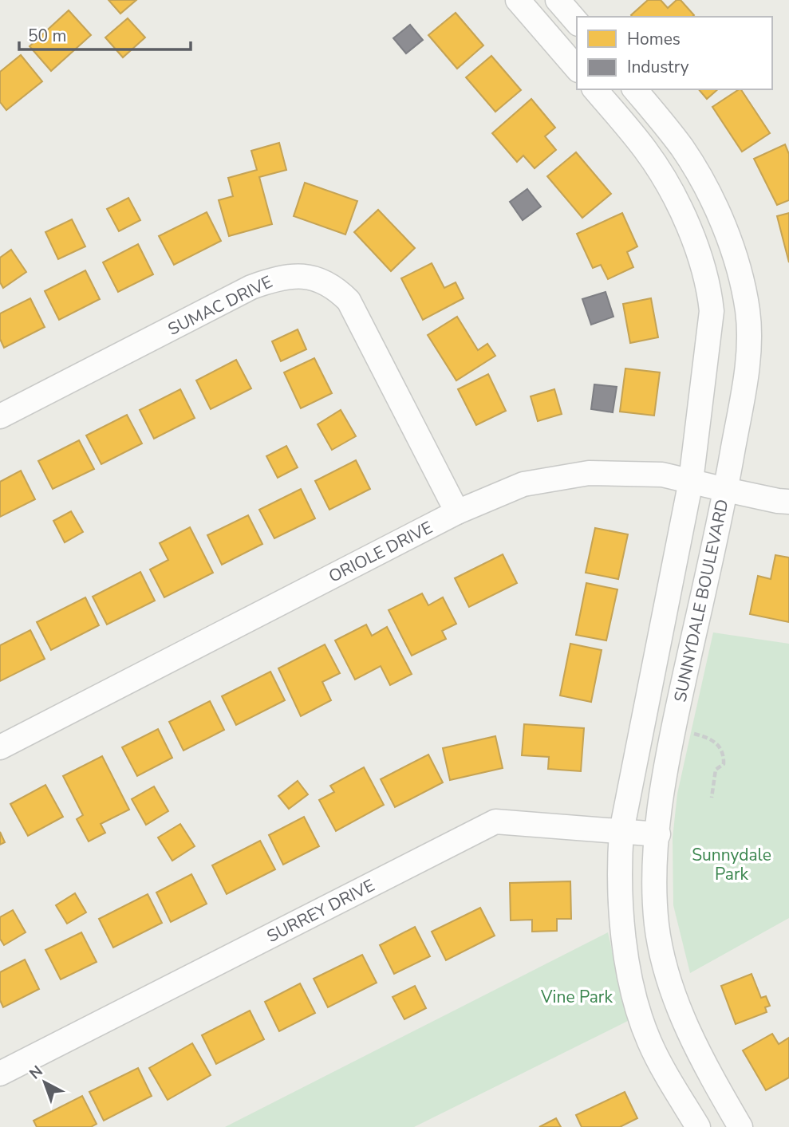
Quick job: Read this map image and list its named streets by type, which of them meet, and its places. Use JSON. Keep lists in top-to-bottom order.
{
  "streets": {
    "street": [
      "SUMAC DRIVE",
      "ORIOLE DRIVE",
      "SUNNYDALE BOULEVARD",
      "SURREY DRIVE"
    ]
  },
  "crossings": [
    ["SUMAC DRIVE", "ORIOLE DRIVE"],
    ["ORIOLE DRIVE", "SUNNYDALE BOULEVARD"],
    ["SUNNYDALE BOULEVARD", "SURREY DRIVE"]
  ],
  "parks": ["Sunnydale Park", "Vine Park"],
  "legend": ["Homes", "Industry"],
  "scale_bar": "50 m",
  "north": "top left"
}
